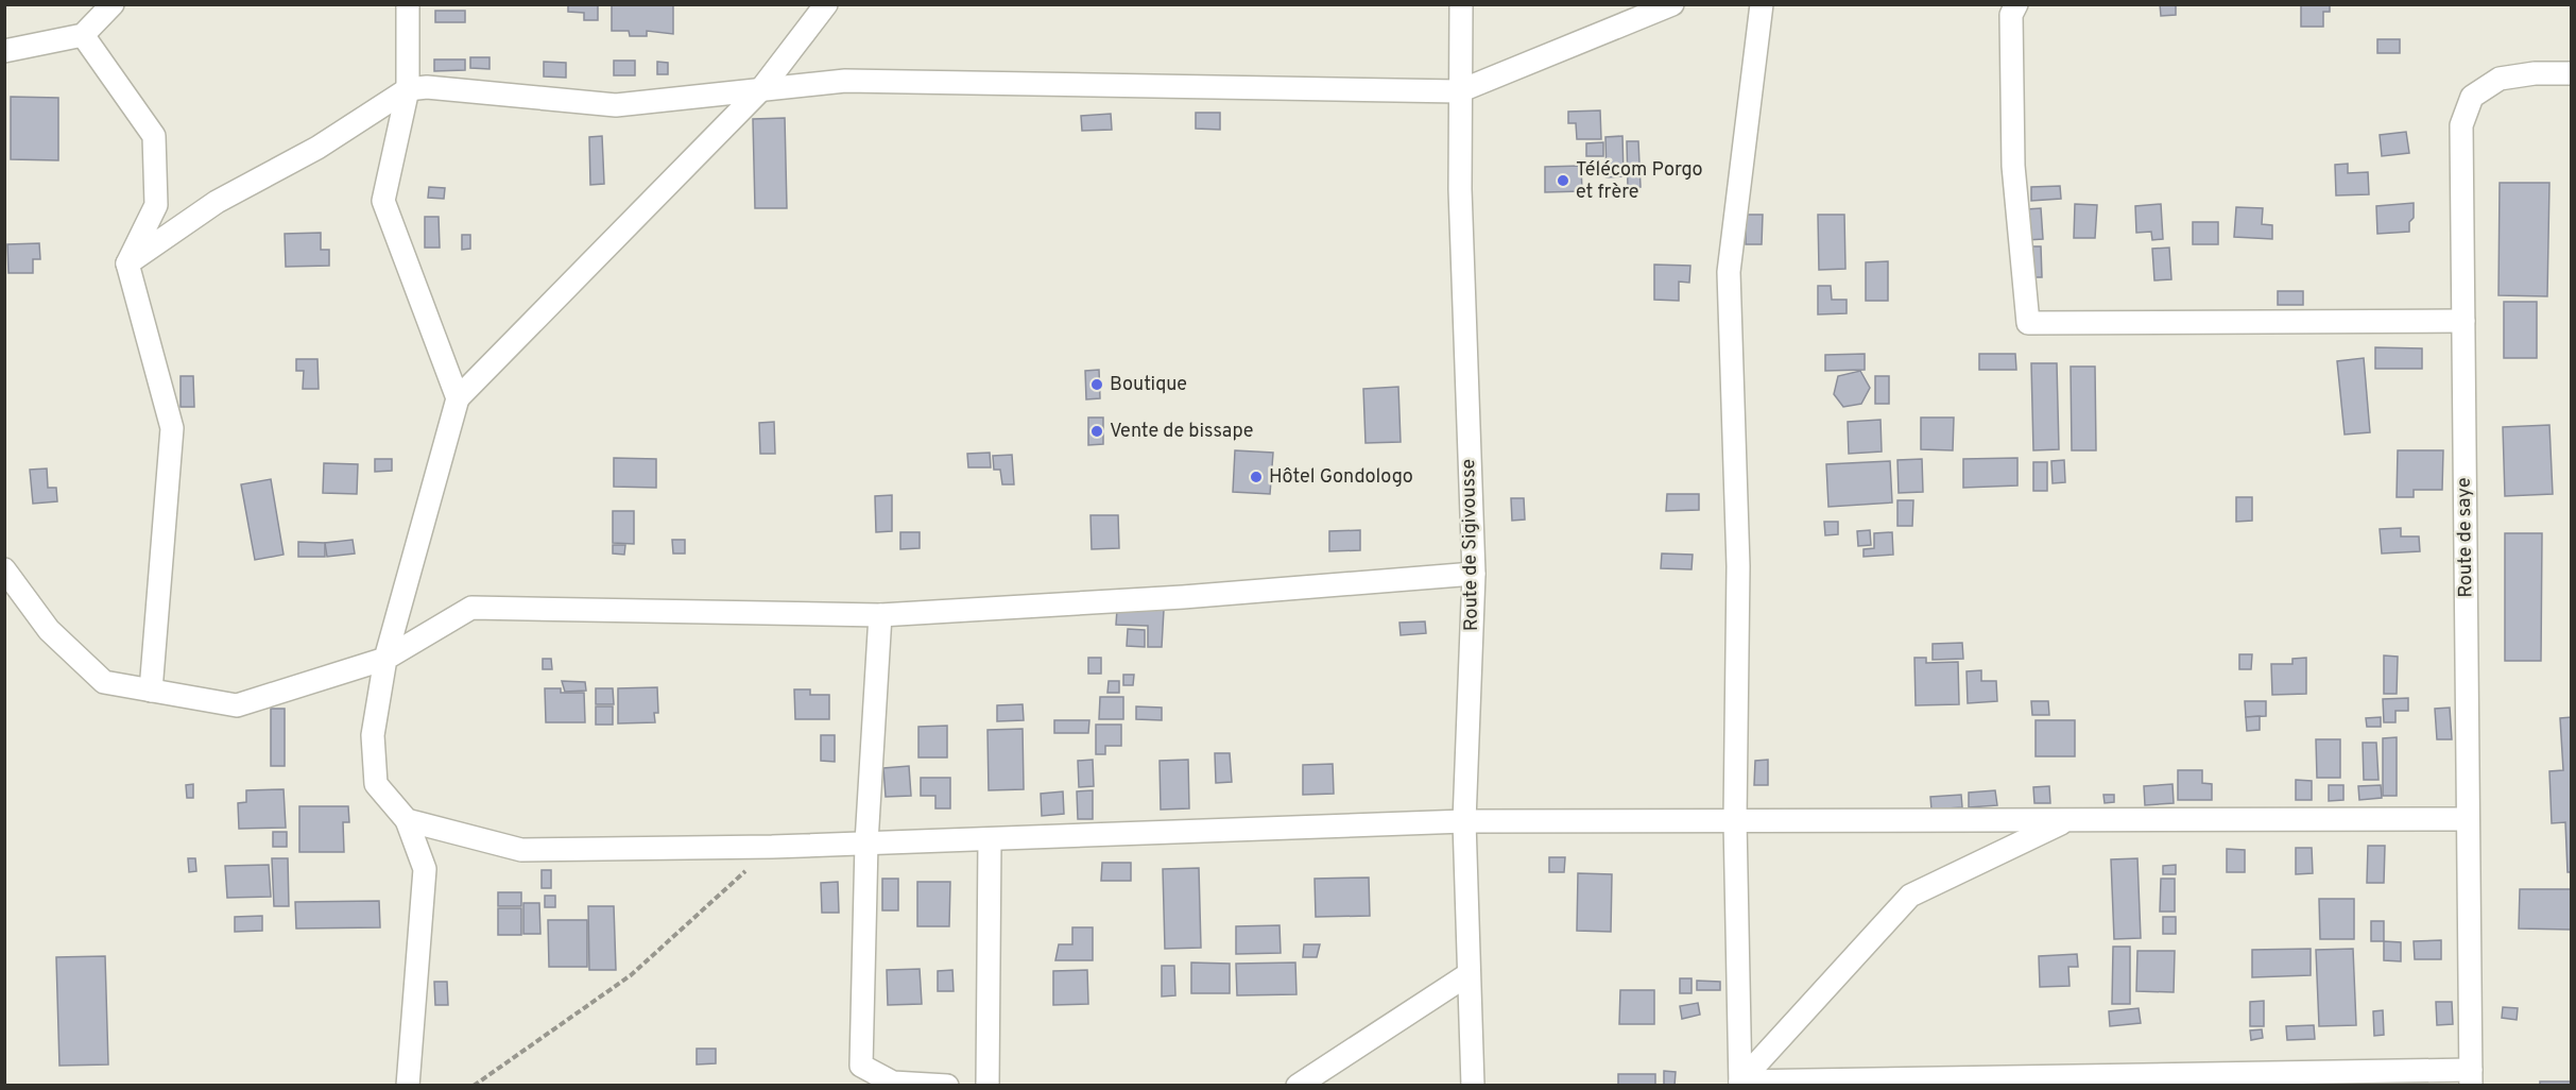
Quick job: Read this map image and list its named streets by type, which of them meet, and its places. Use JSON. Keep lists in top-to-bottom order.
{
  "streets": {
    "street": ["Route de saye", "Route de Sigivousse"]
  },
  "places": [
    "Télécom Porgo et frère",
    "Boutique",
    "Vente de bissape",
    "Hôtel Gondologo"
  ]
}
